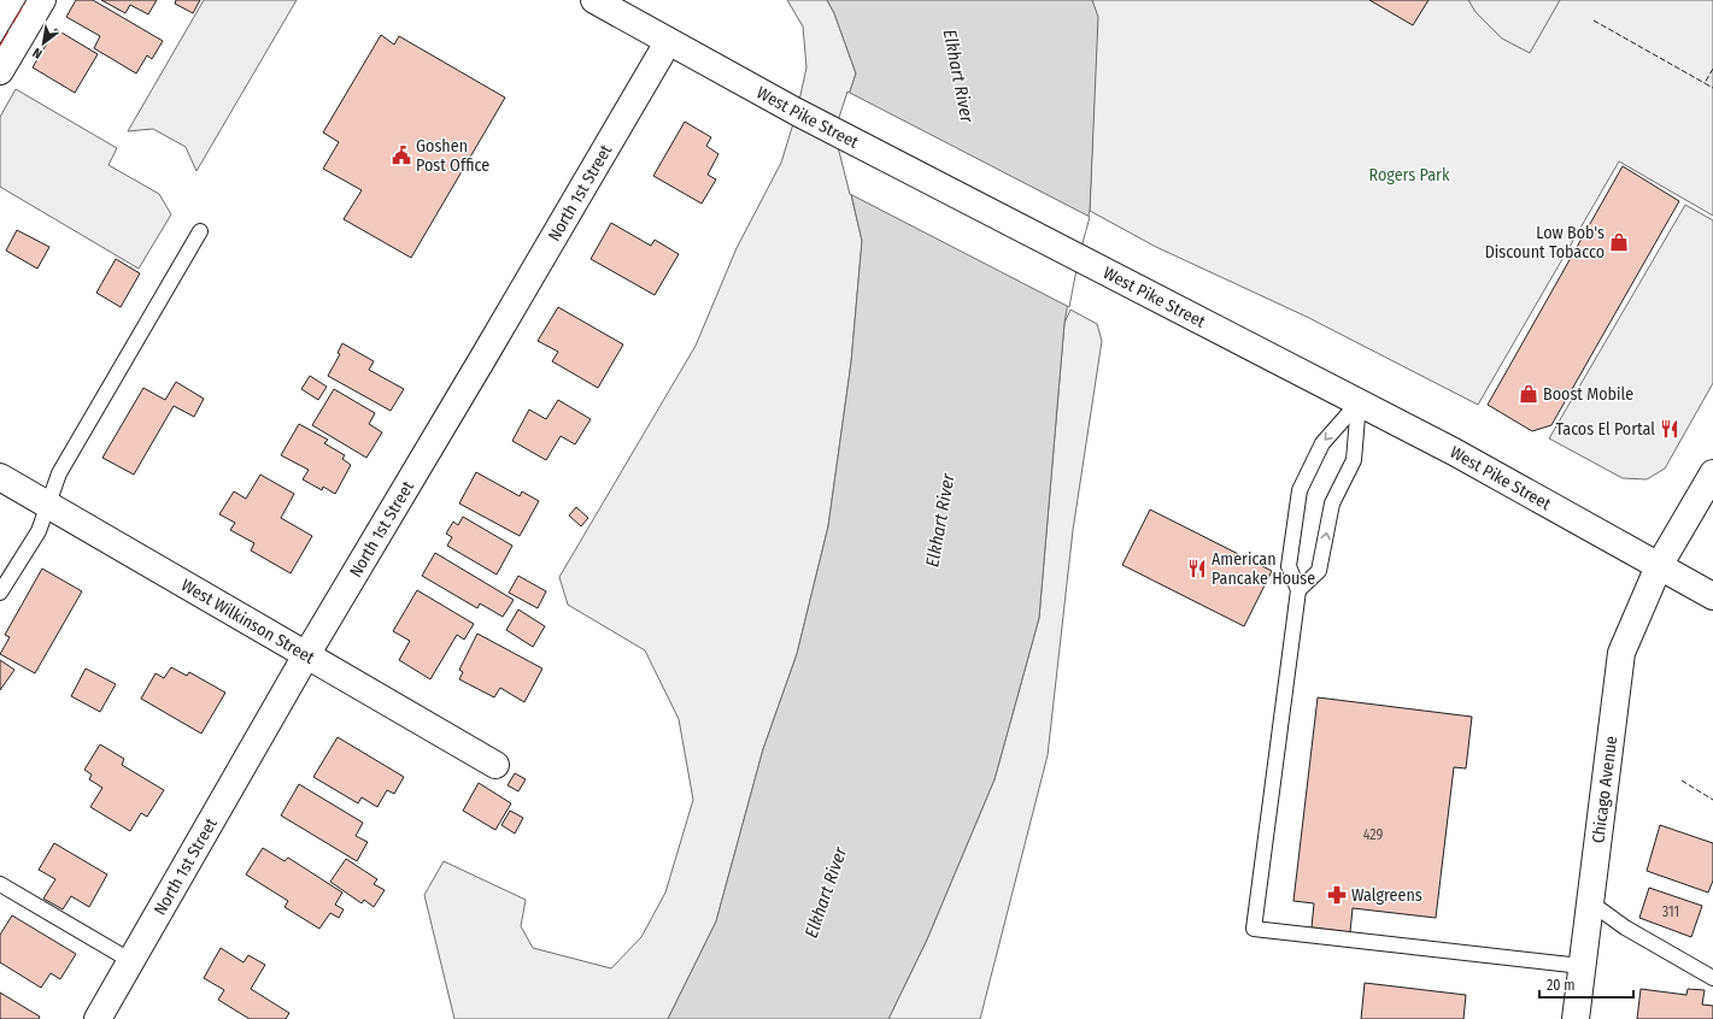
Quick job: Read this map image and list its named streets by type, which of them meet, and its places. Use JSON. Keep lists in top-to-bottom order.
{
  "streets": {
    "main road": [
      "West Pike Street",
      "North 1st Street",
      "West Wilkinson Street",
      "Chicago Avenue"
    ]
  },
  "crossings": [
    ["West Pike Street", "North 1st Street"],
    ["West Pike Street", "Chicago Avenue"],
    ["North 1st Street", "West Wilkinson Street"]
  ],
  "water": ["Elkhart River"],
  "parks": ["Rogers Park"],
  "places": {
    "public building": ["Goshen Post Office"],
    "shop": ["Low Bob's Discount Tobacco", "Boost Mobile"],
    "restaurant": ["Tacos El Portal", "American Pancake House"],
    "pharmacy": ["Walgreens"]
  },
  "house_numbers": ["429", "311"],
  "scale_bar": "20 m",
  "north": "bottom left"
}
